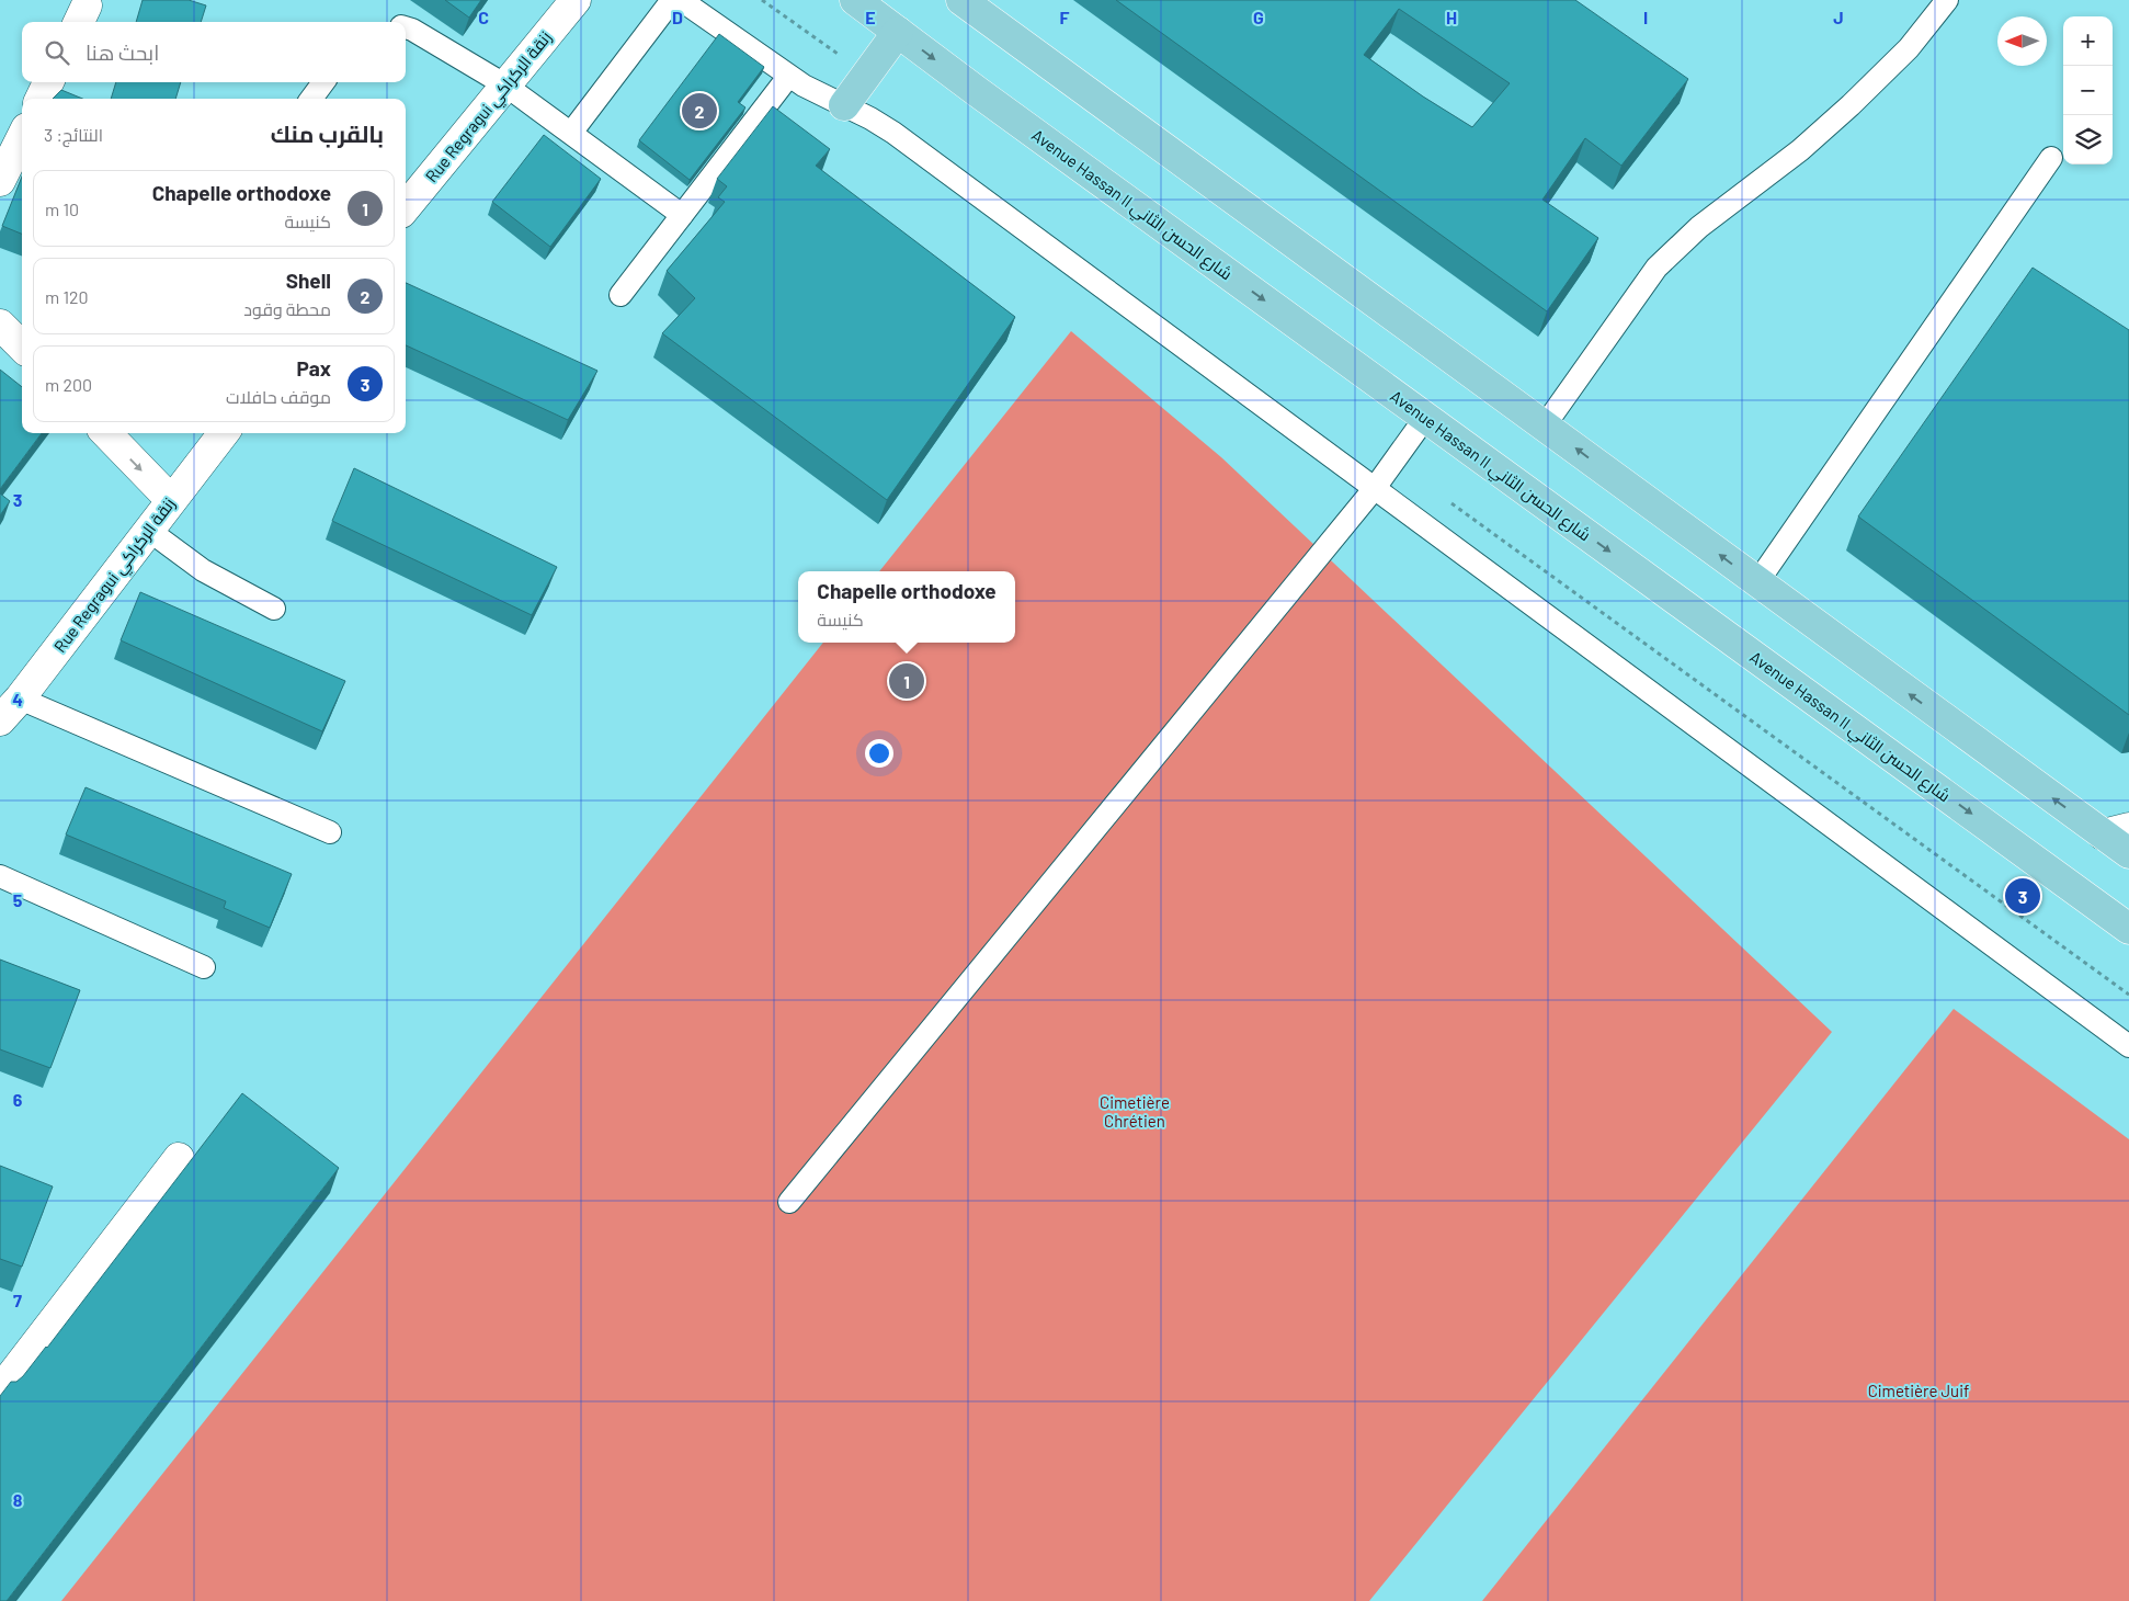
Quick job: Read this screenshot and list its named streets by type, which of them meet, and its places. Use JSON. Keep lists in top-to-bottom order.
{
  "streets": {
    "main road": ["Avenue Hassan II شارع الحسن الثاني"],
    "street": ["Rue Regragui زنقة الركراكي"]
  },
  "parks": ["Cimetière Chrétien", "Cimetière Juif"],
  "north": "left",
  "page": {
    "map_buttons": ["+", "−"],
    "search": "ابحث هنا",
    "pins": ["2", "1", "3"],
    "heading": ["بالقرب منك", "النتائج: 3"],
    "list": [
      {
        "mark": "1",
        "name": "Chapelle orthodoxe",
        "note": "كنيسة",
        "value": "10 m"
      },
      {
        "mark": "2",
        "name": "Shell",
        "note": "محطة وقود",
        "value": "120 m"
      },
      {
        "mark": "3",
        "name": "Pax",
        "note": "موقف حافلات",
        "value": "200 m"
      }
    ],
    "popup": ["Chapelle orthodoxe", "كنيسة"]
  },
  "grid": {
    "columns": [
      "C",
      "D",
      "E",
      "F",
      "G",
      "H",
      "I",
      "J"
    ],
    "rows": [
      "3",
      "4",
      "5",
      "6",
      "7",
      "8"
    ]
  }
}
